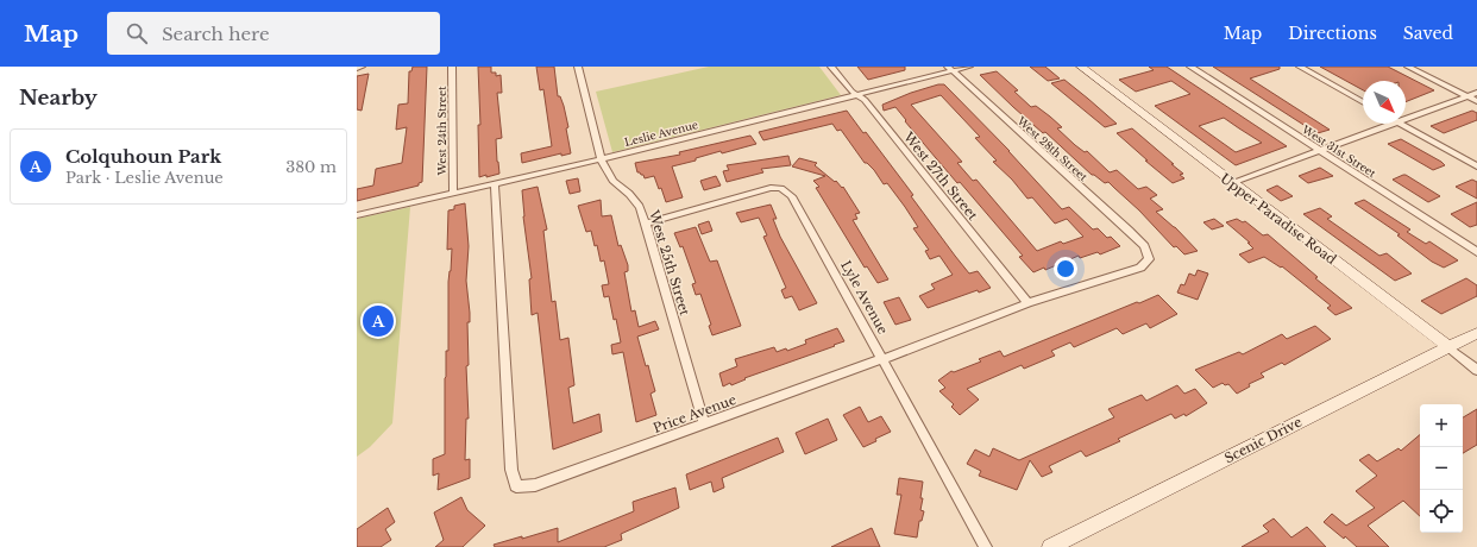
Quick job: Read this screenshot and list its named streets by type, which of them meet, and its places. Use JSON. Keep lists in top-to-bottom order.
{
  "streets": {
    "street": [
      "West 24th Street",
      "Leslie Avenue",
      "West 28th Street",
      "West 31st Street",
      "West 27th Street",
      "Upper Paradise Road",
      "West 25th Street",
      "Lyle Avenue",
      "Price Avenue",
      "Scenic Drive"
    ]
  },
  "crossings": [
    ["West 24th Street", "Leslie Avenue"],
    ["Leslie Avenue", "West 28th Street"],
    ["Leslie Avenue", "West 27th Street"],
    ["Leslie Avenue", "West 25th Street"],
    ["Leslie Avenue", "Price Avenue"],
    ["West 28th Street", "Price Avenue"],
    ["West 27th Street", "Price Avenue"],
    ["Upper Paradise Road", "Scenic Drive"],
    ["West 25th Street", "Lyle Avenue"],
    ["West 25th Street", "Price Avenue"],
    ["Lyle Avenue", "Price Avenue"]
  ],
  "north": "bottom right",
  "page": {
    "header": "Map",
    "search": "Search here",
    "nav": ["Map", "Directions", "Saved"],
    "heading": "Nearby",
    "list": [
      {
        "mark": "A",
        "name": "Colquhoun Park",
        "note": "Park · Leslie Avenue",
        "value": "380 m"
      }
    ],
    "pins": "A",
    "map_buttons": ["+", "−"]
  }
}
